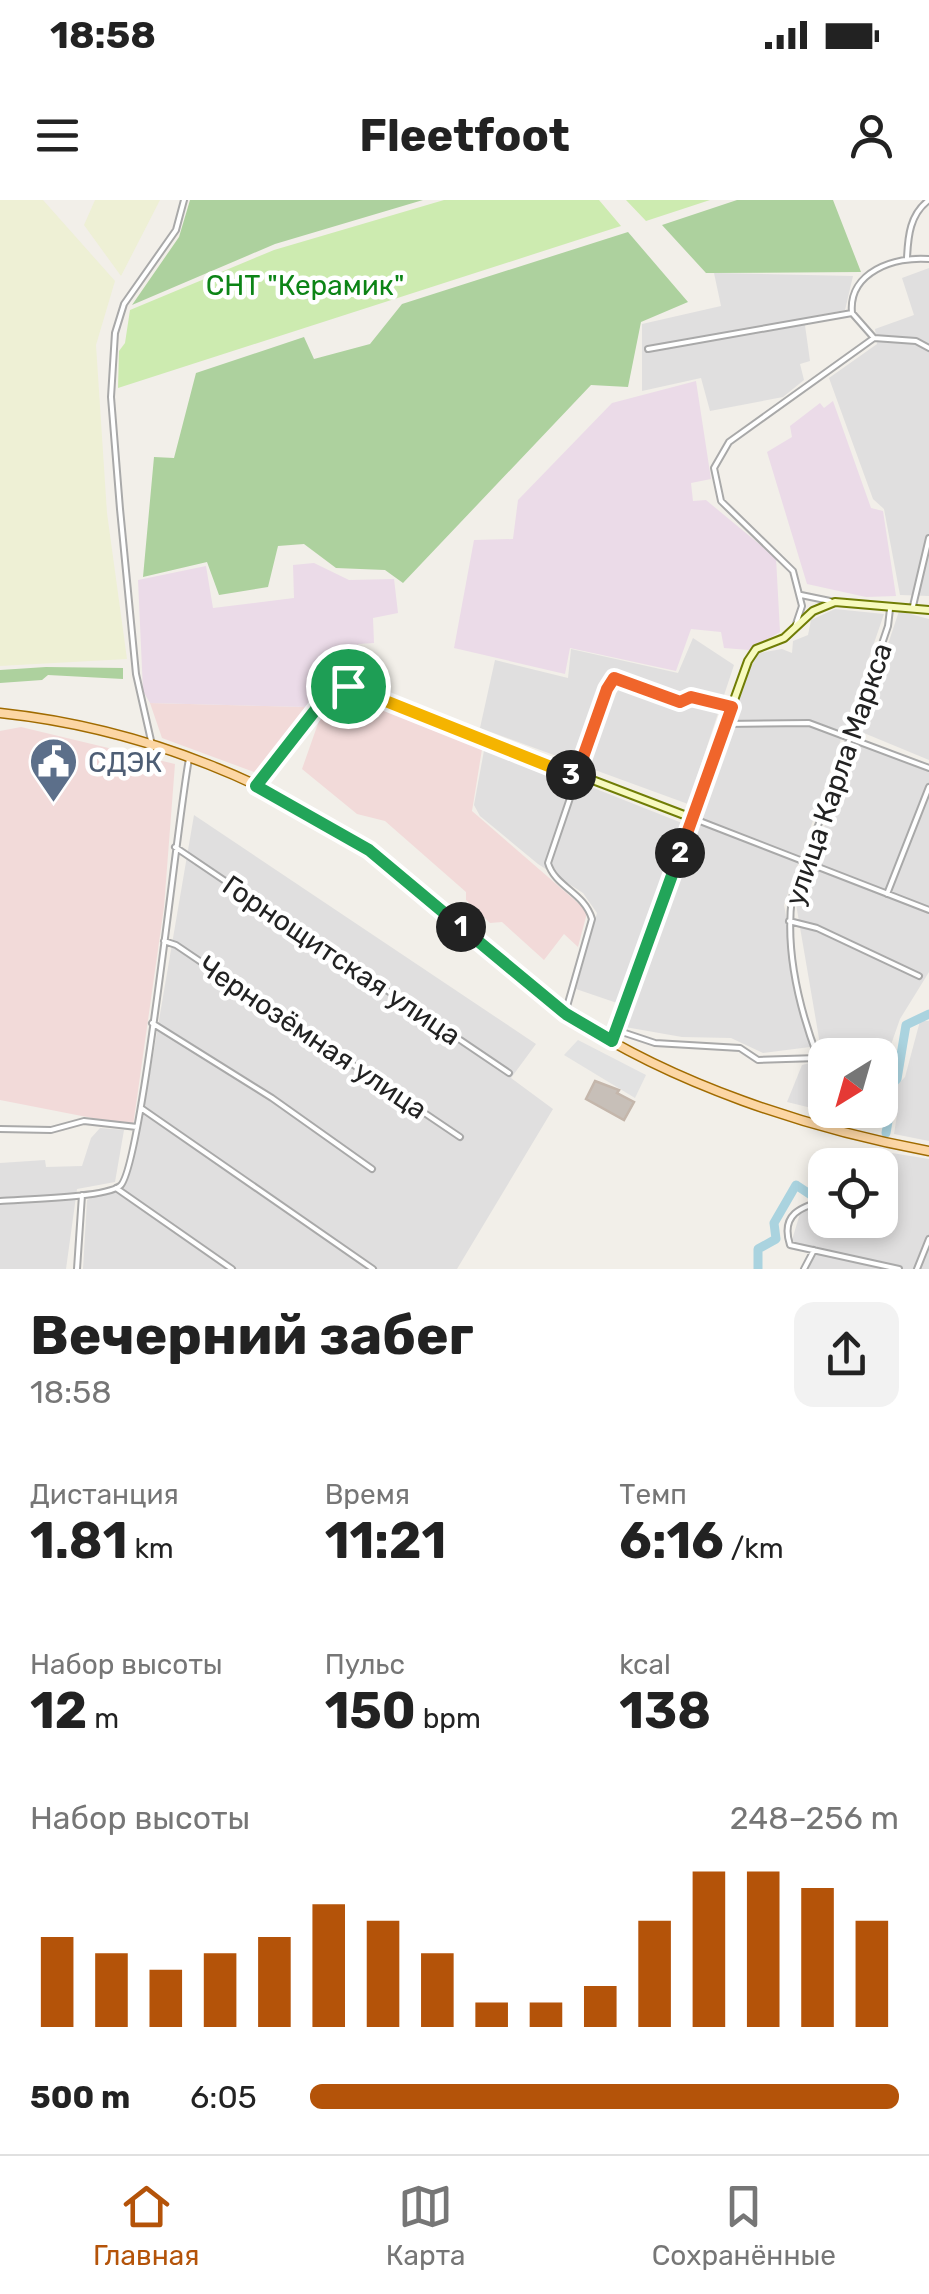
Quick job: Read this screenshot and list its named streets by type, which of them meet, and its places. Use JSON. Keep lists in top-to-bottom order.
{
  "streets": {
    "street": ["улица Карла Маркса", "Горнощитская улица", "Чернозёмная улица"]
  },
  "parks": ["СНТ \"Керамик\""],
  "places": {
    "public building": ["СДЭК"]
  },
  "north": "bottom left",
  "page": {
    "status": "18:58",
    "header": "Fleetfoot",
    "pins": ["3", "2", "1"],
    "heading": ["Вечерний забег", "18:58"],
    "stats": [
      ["Дистанция", "1.81 km"],
      ["Время", "11:21"],
      ["Темп", "6:16 /km"],
      ["Набор высоты", "12 m"],
      ["Пульс", "150 bpm"],
      ["kcal", "138"]
    ],
    "chart": ["Набор высоты", "248–256 m"],
    "list": [
      {
        "name": "500 m",
        "note": "6:05"
      }
    ],
    "tabs": ["Главная", "Карта", "Сохранённые"]
  }
}
